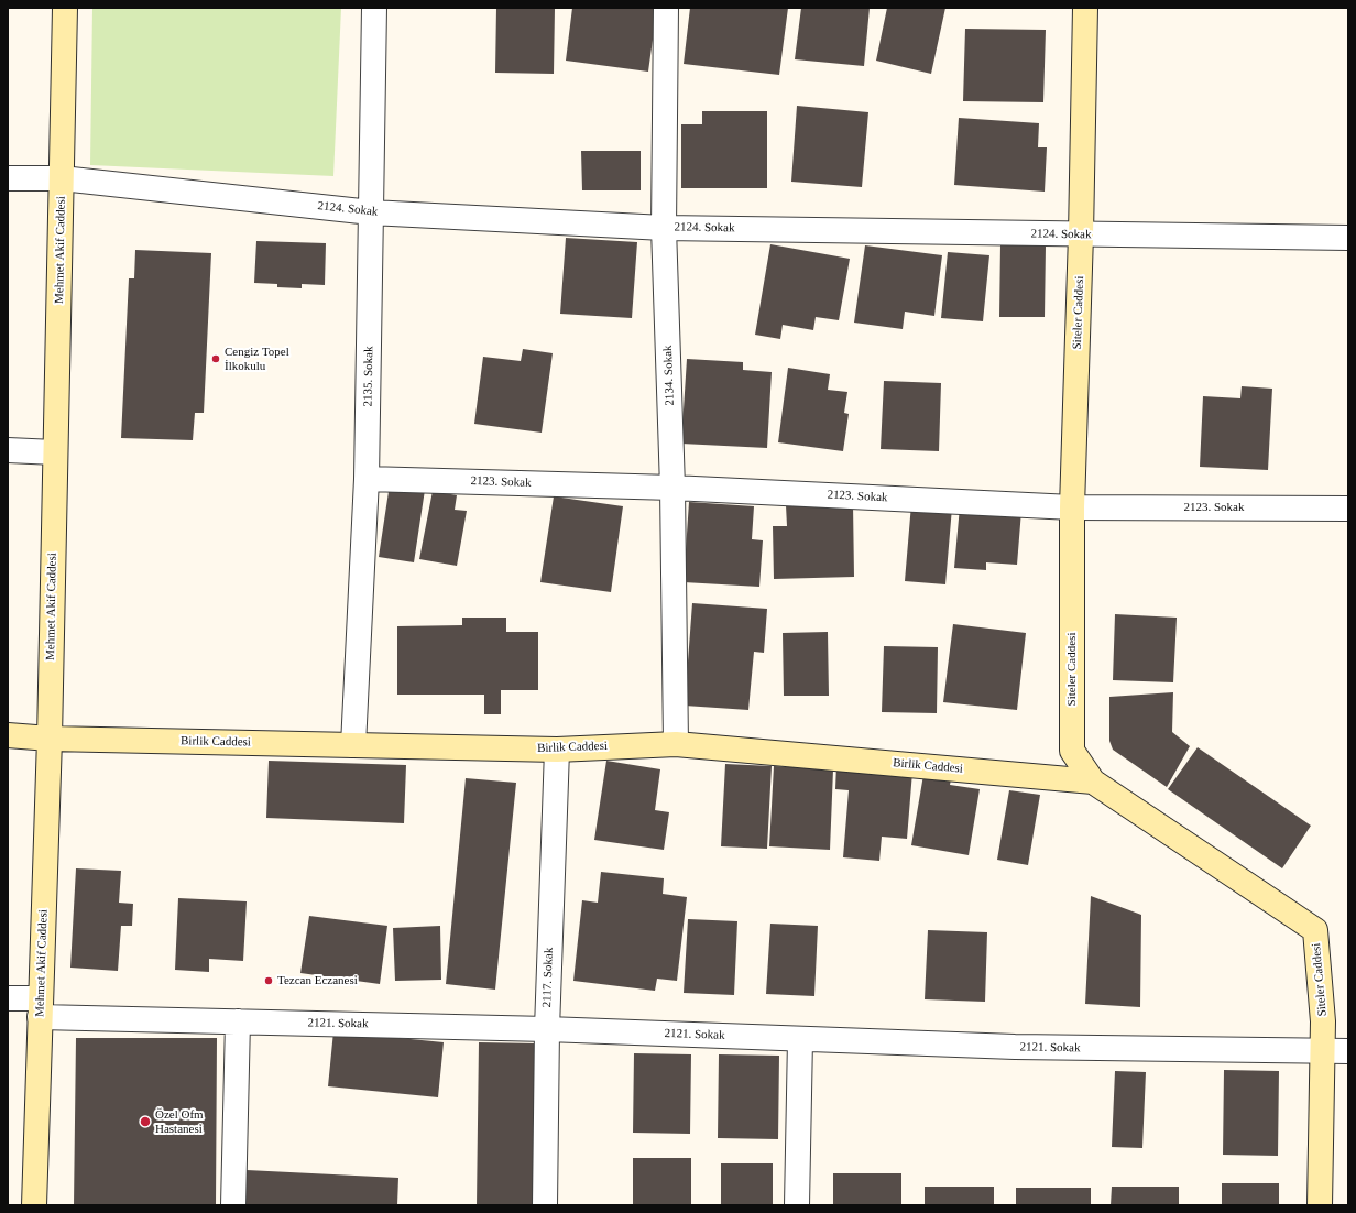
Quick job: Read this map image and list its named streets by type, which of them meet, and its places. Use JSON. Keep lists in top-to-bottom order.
{
  "streets": {
    "street": [
      "2124. Sokak",
      "Mehmet Akif Caddesi",
      "Siteler Caddesi",
      "2134. Sokak",
      "2135. Sokak",
      "2123. Sokak",
      "Birlik Caddesi",
      "2117. Sokak",
      "2121. Sokak"
    ]
  },
  "crossings": [
    ["2124. Sokak", "Mehmet Akif Caddesi"],
    ["2124. Sokak", "Siteler Caddesi"],
    ["2124. Sokak", "2134. Sokak"],
    ["2124. Sokak", "2135. Sokak"],
    ["Mehmet Akif Caddesi", "Birlik Caddesi"],
    ["Mehmet Akif Caddesi", "2121. Sokak"],
    ["Siteler Caddesi", "2123. Sokak"],
    ["Siteler Caddesi", "Birlik Caddesi"],
    ["Siteler Caddesi", "2121. Sokak"],
    ["2134. Sokak", "2123. Sokak"],
    ["2134. Sokak", "Birlik Caddesi"],
    ["2135. Sokak", "2123. Sokak"],
    ["2135. Sokak", "Birlik Caddesi"],
    ["Birlik Caddesi", "2117. Sokak"],
    ["2117. Sokak", "2121. Sokak"]
  ],
  "places": ["Cengiz Topel İlkokulu", "Tezcan Eczanesi", "Özel Ofm Hastanesi"]
}
